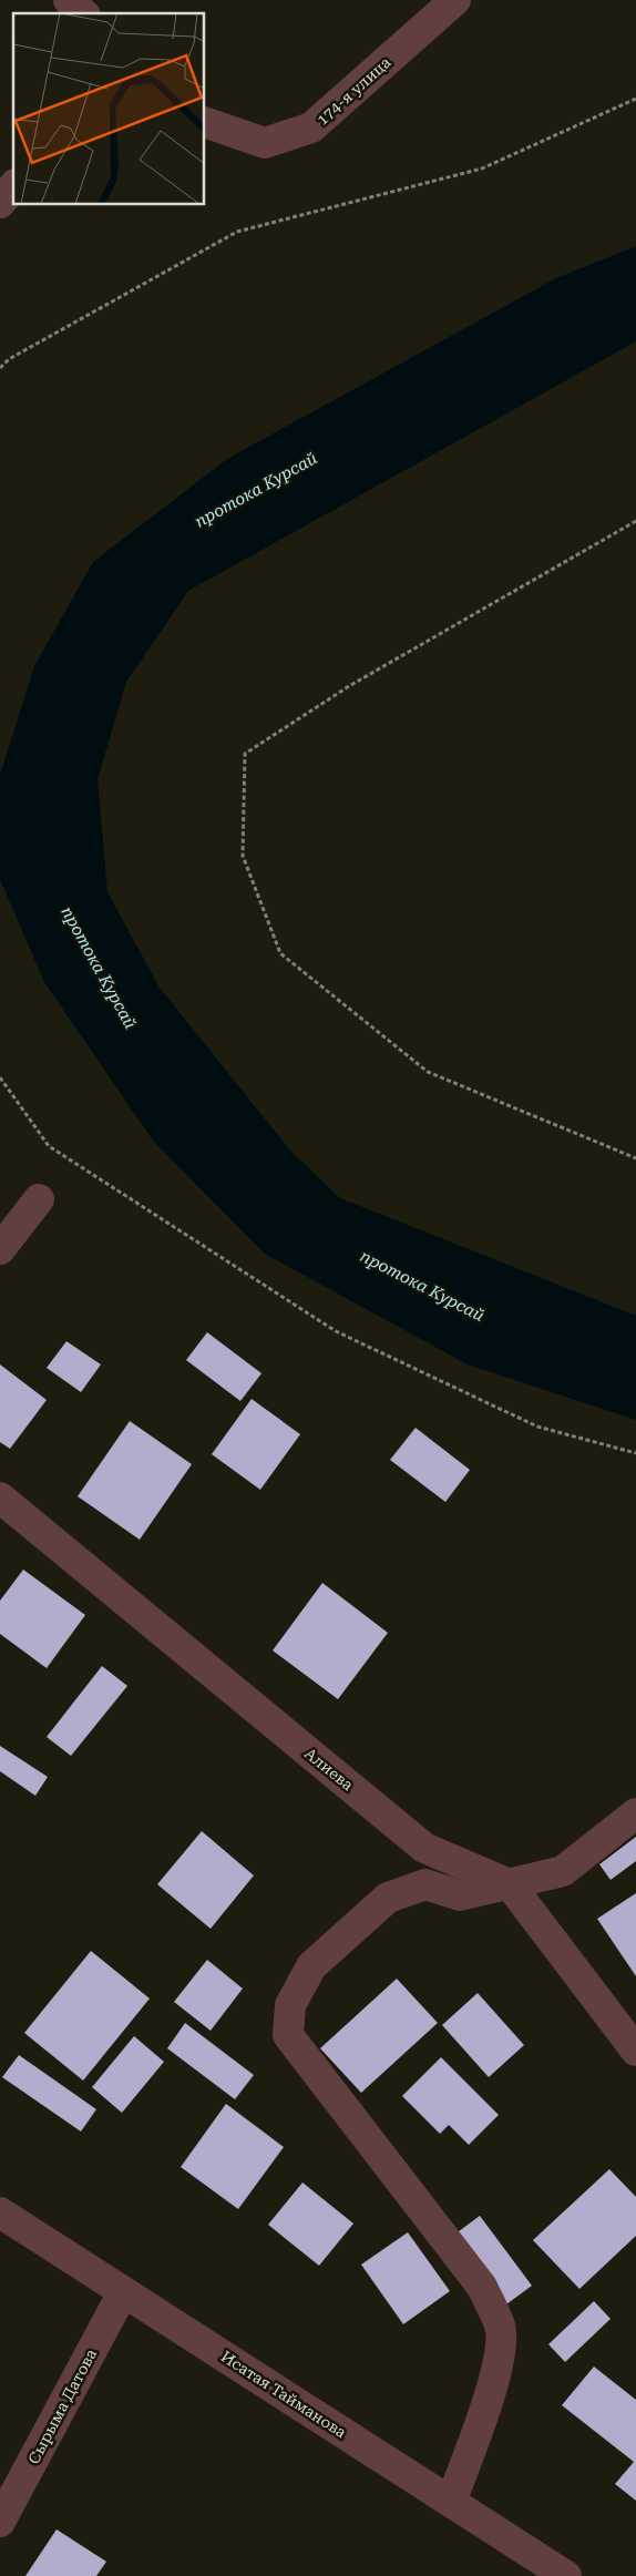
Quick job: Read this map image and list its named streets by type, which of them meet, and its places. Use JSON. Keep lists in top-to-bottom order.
{
  "streets": {
    "street": [
      "174-я улица",
      "Алиева",
      "Исатая Тайманова",
      "Сырыма Датова"
    ]
  },
  "crossings": [
    ["Исатая Тайманова", "Сырыма Датова"]
  ],
  "water": ["протока Курсай"]
}
